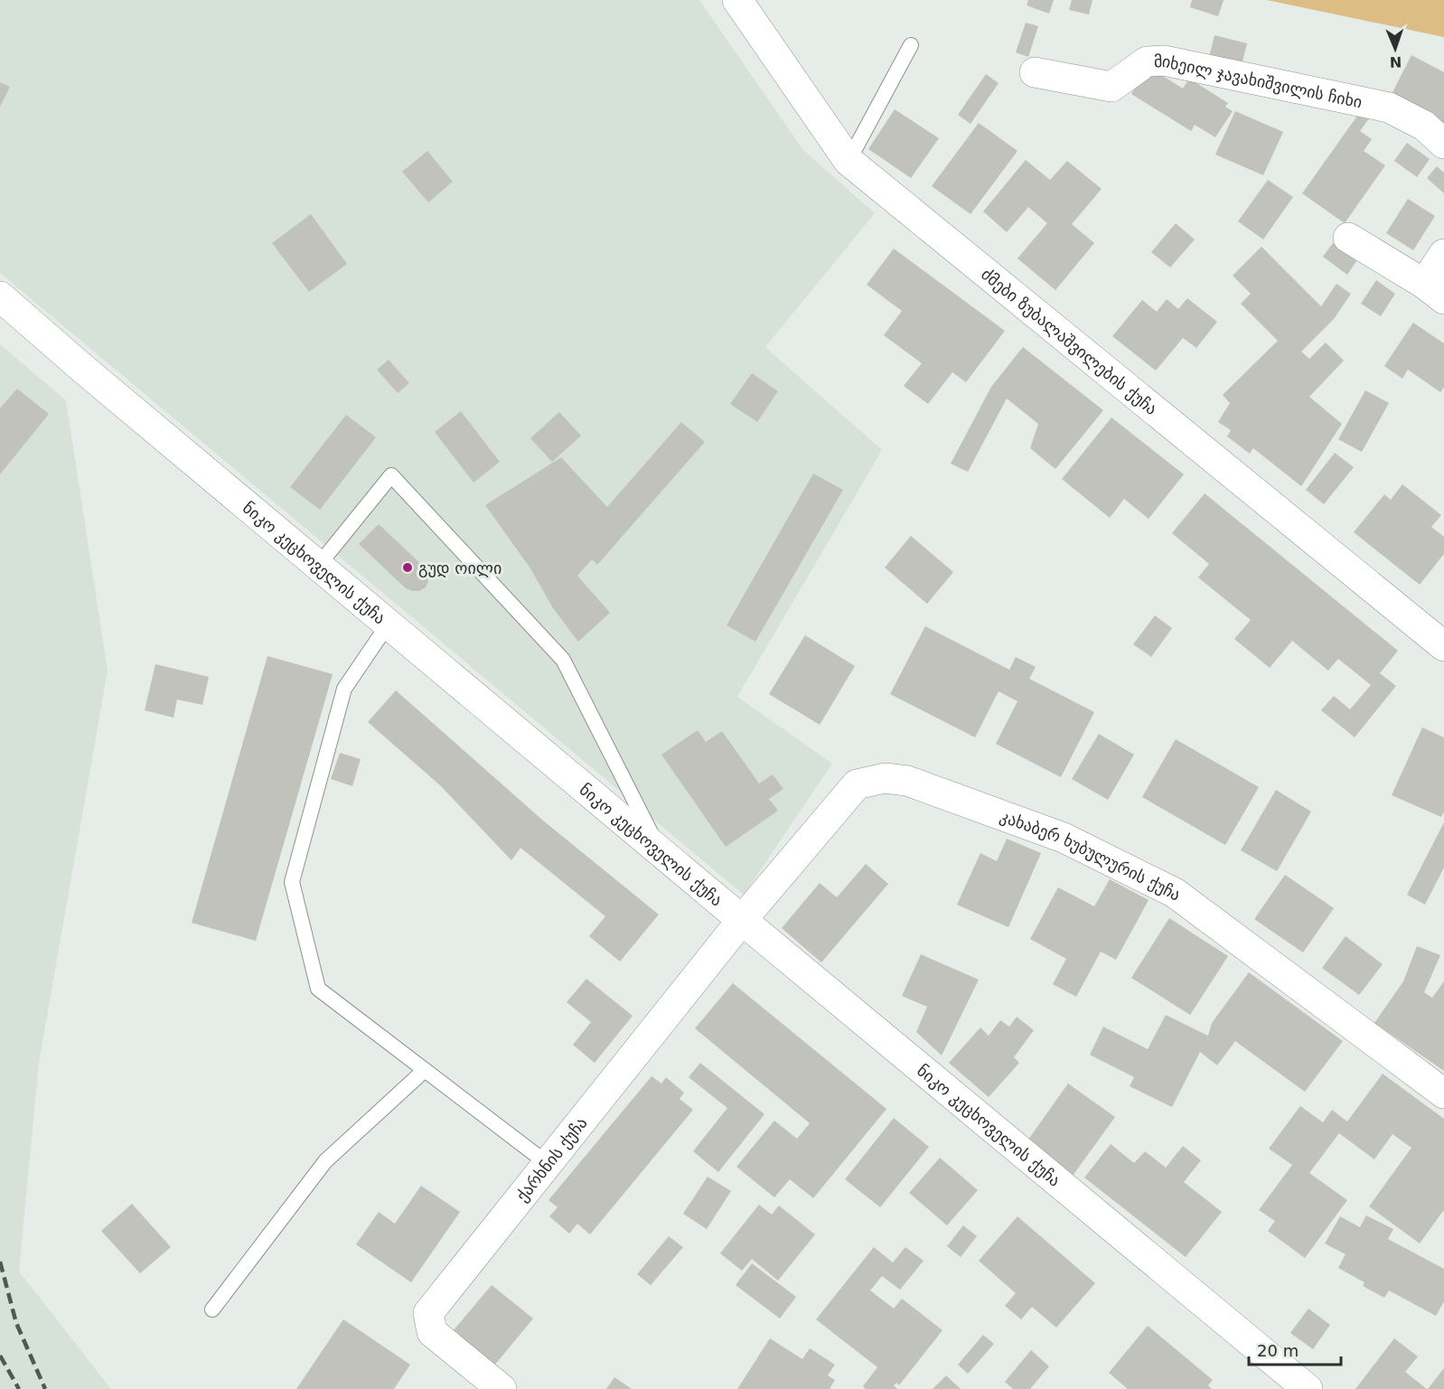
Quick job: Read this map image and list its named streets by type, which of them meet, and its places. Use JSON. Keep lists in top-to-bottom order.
{
  "streets": {
    "street": [
      "მიხეილ ჯავახიშვილის ჩიხი",
      "ძმები ზუბალაშვილების ქუჩა",
      "ნიკო კეცხოველის ქუჩა",
      "კახაბერ ხუბულურის ქუჩა",
      "ქარხნის ქუჩა"
    ]
  },
  "crossings": [
    ["ნიკო კეცხოველის ქუჩა", "კახაბერ ხუბულურის ქუჩა"],
    ["ნიკო კეცხოველის ქუჩა", "ქარხნის ქუჩა"],
    ["კახაბერ ხუბულურის ქუჩა", "ქარხნის ქუჩა"]
  ],
  "places": ["გუდ ოილი"],
  "scale_bar": "20 m",
  "north": "bottom"
}
